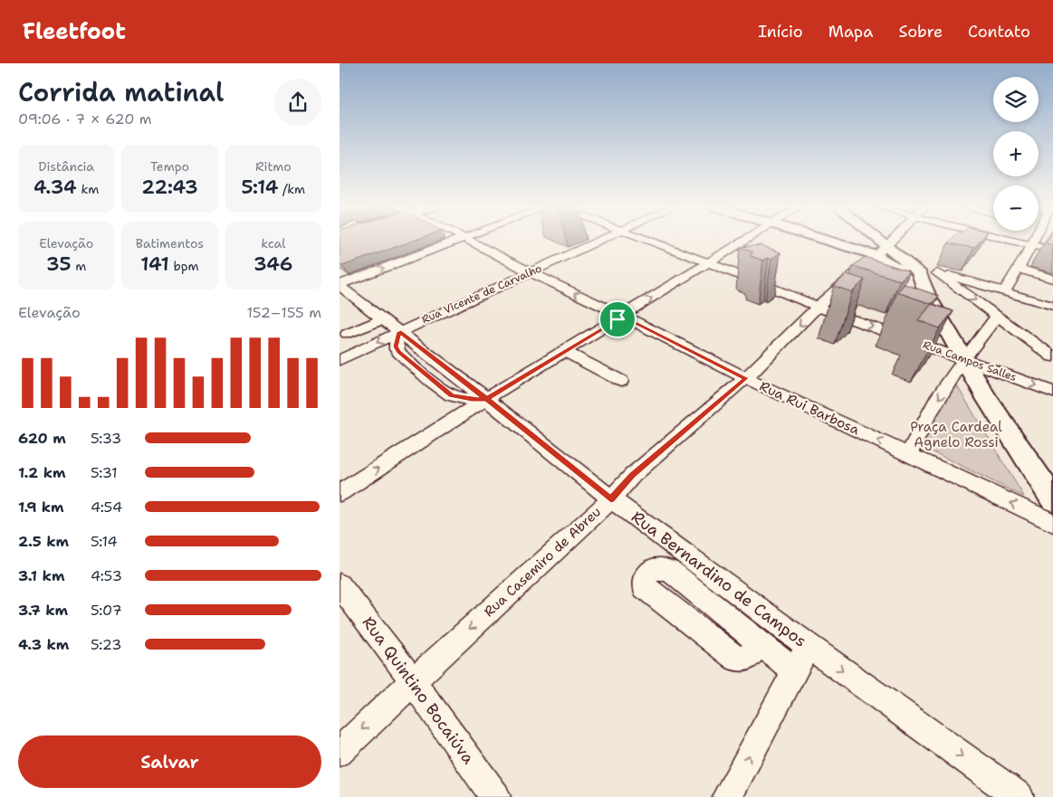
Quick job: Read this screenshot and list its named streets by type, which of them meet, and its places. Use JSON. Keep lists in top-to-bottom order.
{
  "streets": {
    "street": [
      "Rua Vicente de Carvalho",
      "Rua Campos Salles",
      "Rua Rui Barbosa",
      "Rua Casemiro de Abreu",
      "Rua Bernardino de Campos",
      "Rua Quintino Bocaiúva"
    ]
  },
  "crossings": [
    ["Rua Vicente de Carvalho", "Rua Rui Barbosa"],
    ["Rua Vicente de Carvalho", "Rua Bernardino de Campos"],
    ["Rua Campos Salles", "Rua Casemiro de Abreu"],
    ["Rua Rui Barbosa", "Rua Casemiro de Abreu"],
    ["Rua Casemiro de Abreu", "Rua Bernardino de Campos"],
    ["Rua Casemiro de Abreu", "Rua Quintino Bocaiúva"]
  ],
  "one_way": ["Rua Rui Barbosa", "Rua Casemiro de Abreu"],
  "parks": ["Praça Cardeal Agnelo Rossi"],
  "page": {
    "header": "Fleetfoot",
    "nav": [
      "Início",
      "Mapa",
      "Sobre",
      "Contato"
    ],
    "heading": ["Corrida matinal", "09:06 · 7 × 620 m"],
    "map_buttons": ["+", "−"],
    "stats": [
      ["Distância", "4.34 km"],
      ["Tempo", "22:43"],
      ["Ritmo", "5:14 /km"],
      ["Elevação", "35 m"],
      ["Batimentos", "141 bpm"],
      ["kcal", "346"]
    ],
    "chart": ["Elevação", "152–155 m"],
    "list": [
      {
        "name": "620 m",
        "note": "5:33"
      },
      {
        "name": "1.2 km",
        "note": "5:31"
      },
      {
        "name": "1.9 km",
        "note": "4:54"
      },
      {
        "name": "2.5 km",
        "note": "5:14"
      },
      {
        "name": "3.1 km",
        "note": "4:53"
      },
      {
        "name": "3.7 km",
        "note": "5:07"
      },
      {
        "name": "4.3 km",
        "note": "5:23"
      }
    ],
    "buttons": "Salvar"
  }
}
